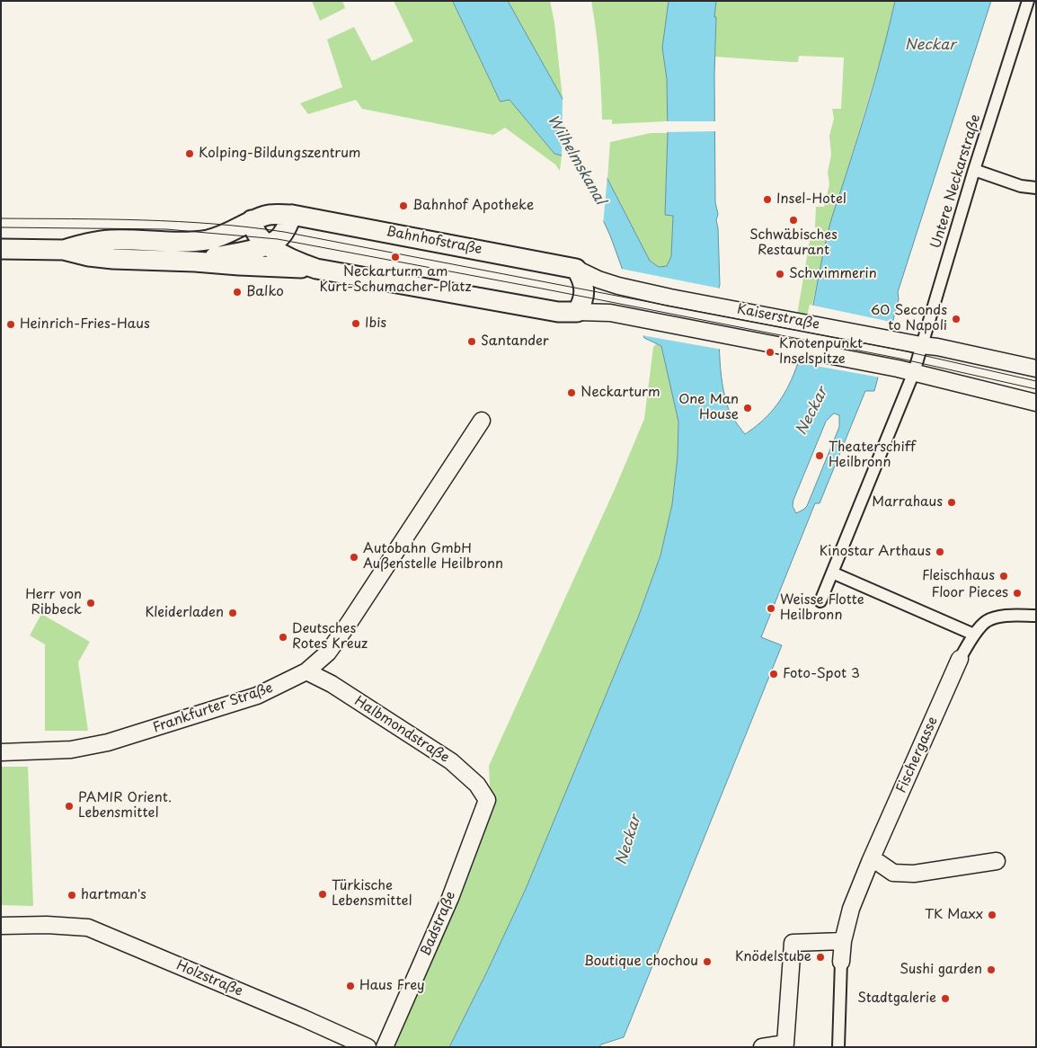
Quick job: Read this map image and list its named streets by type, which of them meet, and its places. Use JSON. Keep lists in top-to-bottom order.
{
  "streets": {
    "street": [
      "Untere Neckarstraße",
      "Bahnhofstraße",
      "Kaiserstraße",
      "Frankfurter Straße",
      "Halbmondstraße",
      "Fischergasse",
      "Badstraße",
      "Holzstraße"
    ]
  },
  "crossings": [
    ["Untere Neckarstraße", "Kaiserstraße"],
    ["Bahnhofstraße", "Kaiserstraße"],
    ["Frankfurter Straße", "Halbmondstraße"],
    ["Halbmondstraße", "Badstraße"]
  ],
  "water": ["Neckar", "Wilhelmskanal"],
  "places": [
    "Kolping-Bildungszentrum",
    "Insel-Hotel",
    "Bahnhof Apotheke",
    "Schwäbisches Restaurant",
    "Neckarturm am Kurt-Schumacher-Platz",
    "Schwimmerin",
    "Balko",
    "60 Seconds to Napoli",
    "Ibis",
    "Heinrich-Fries-Haus",
    "Santander",
    "Knotenpunkt Inselspitze",
    "Neckarturm",
    "One Man House",
    "Theaterschiff Heilbronn",
    "Marrahaus",
    "Kinostar Arthaus",
    "Autobahn GmbH Außenstelle Heilbronn",
    "Fleischhaus",
    "Floor Pieces",
    "Herr von Ribbeck",
    "Weisse Flotte Heilbronn",
    "Kleiderladen",
    "Deutsches Rotes Kreuz",
    "Foto-Spot 3",
    "PAMIR Orient. Lebensmittel",
    "Türkische Lebensmittel",
    "hartman's",
    "TK Maxx",
    "Knödelstube",
    "Boutique chochou",
    "Sushi garden",
    "Haus Frey",
    "Stadtgalerie"
  ]
}
